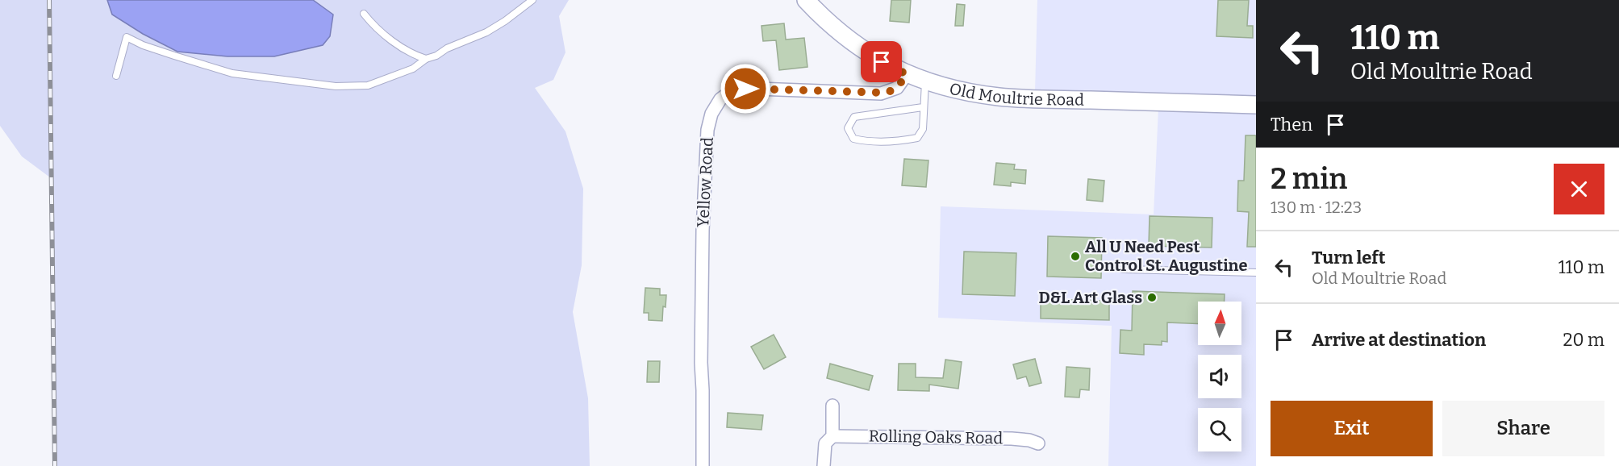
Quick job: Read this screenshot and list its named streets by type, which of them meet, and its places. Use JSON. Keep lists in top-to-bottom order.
{
  "streets": {
    "main road": ["Old Moultrie Road"],
    "street": ["Yellow Road", "Rolling Oaks Road"]
  },
  "crossings": [
    ["Old Moultrie Road", "Yellow Road"]
  ],
  "places": ["All U Need Pest Control St. Augustine", "D&L Art Glass"],
  "north": "top",
  "page": {
    "turn": ["110 m", "Old Moultrie Road"],
    "then": "Then",
    "heading": ["2 min", "130 m · 12:23"],
    "list": [
      {
        "name": "Turn left",
        "note": "Old Moultrie Road",
        "value": "110 m"
      },
      {
        "name": "Arrive at destination",
        "value": "20 m"
      }
    ],
    "buttons": ["Exit", "Share"]
  }
}
